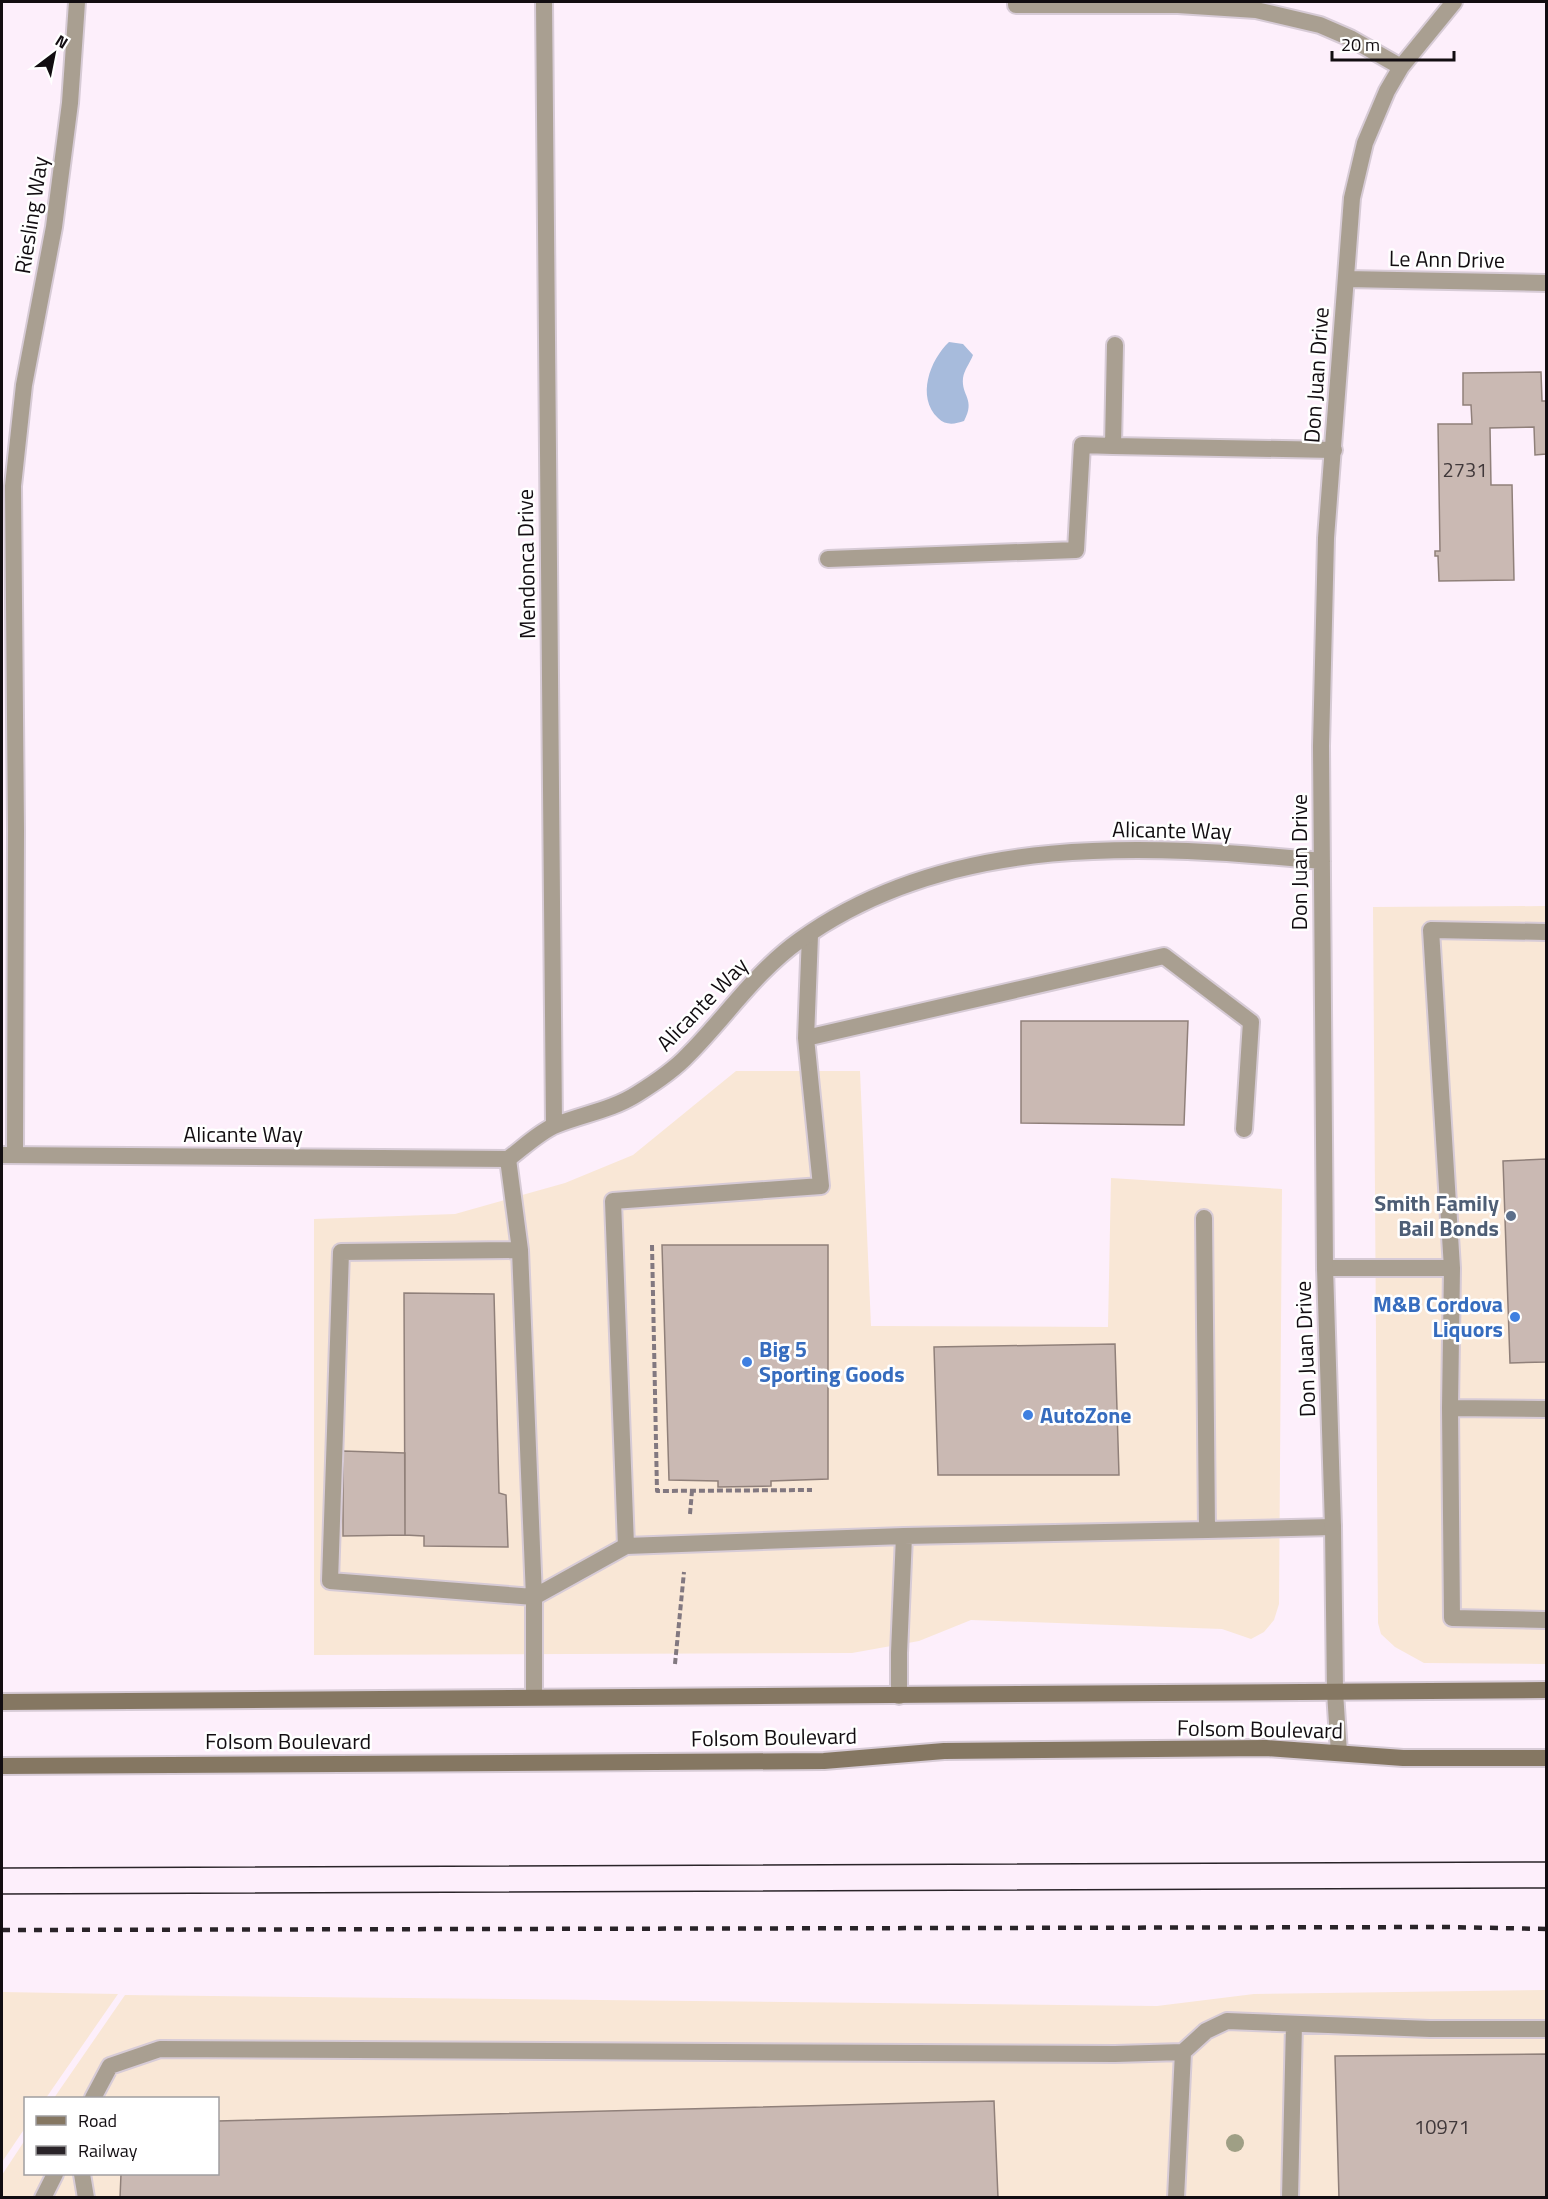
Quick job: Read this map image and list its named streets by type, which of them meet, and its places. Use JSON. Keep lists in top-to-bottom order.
{
  "streets": {
    "main road": ["Folsom Boulevard"],
    "street": [
      "Riesling Way",
      "Le Ann Drive",
      "Don Juan Drive",
      "Mendonca Drive",
      "Alicante Way"
    ]
  },
  "crossings": [
    ["Riesling Way", "Alicante Way"],
    ["Le Ann Drive", "Don Juan Drive"],
    ["Don Juan Drive", "Alicante Way"],
    ["Don Juan Drive", "Folsom Boulevard"],
    ["Mendonca Drive", "Alicante Way"]
  ],
  "places": [
    "Smith Family Bail Bonds",
    "M&B Cordova Liquors",
    "Big 5 Sporting Goods",
    "AutoZone"
  ],
  "house_numbers": ["2731", "10971"],
  "legend": ["Road", "Railway"],
  "scale_bar": "20 m",
  "north": "top right"
}
